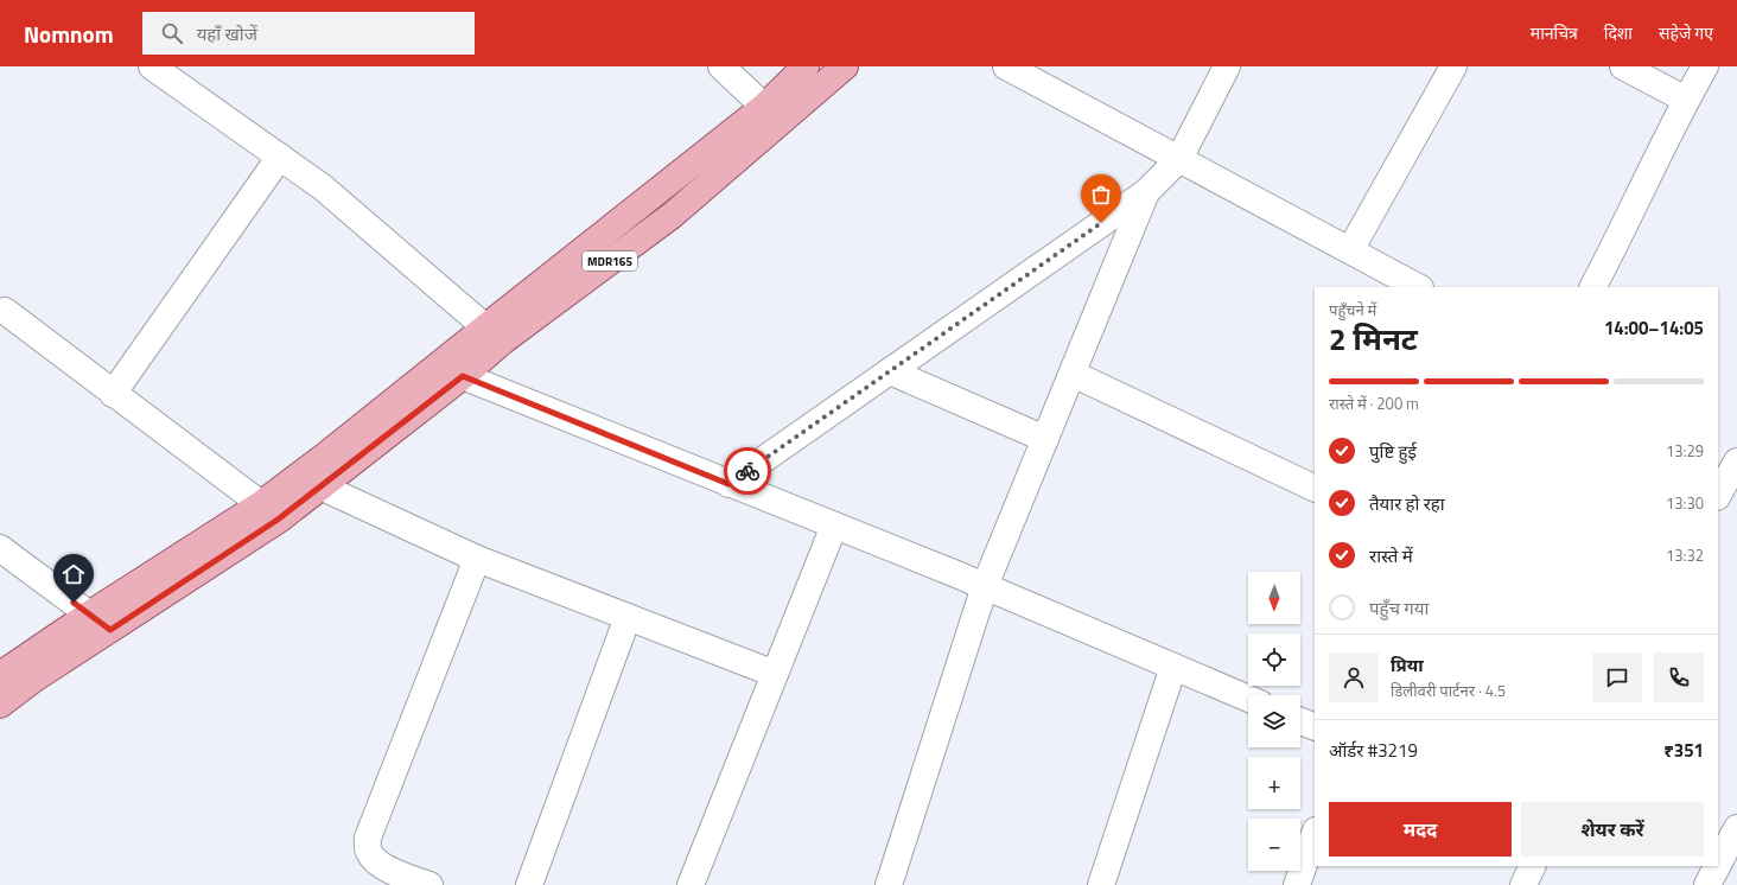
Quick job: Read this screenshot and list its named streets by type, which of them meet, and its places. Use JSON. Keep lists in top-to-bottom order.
{
  "streets": {
    "main road": ["MDR165"]
  },
  "north": "bottom",
  "page": {
    "header": "Nomnom",
    "search": "यहाँ खोजें",
    "nav": ["मानचित्र", "दिशा", "सहेजे गए"],
    "heading": ["2 मिनट", "पहुँचने में", "14:00–14:05"],
    "panel": [
      "प्रिया",
      "डिलीवरी पार्टनर · 4.5",
      "ऑर्डर #3219",
      "₹351"
    ],
    "bar": "रास्ते में · 200 m",
    "list": [
      ["पुष्टि हुई", "13:29"],
      ["तैयार हो रहा", "13:30"],
      ["रास्ते में", "13:32"],
      "पहुँच गया"
    ],
    "map_buttons": ["+", "−"],
    "buttons": ["मदद", "शेयर करें"]
  }
}
